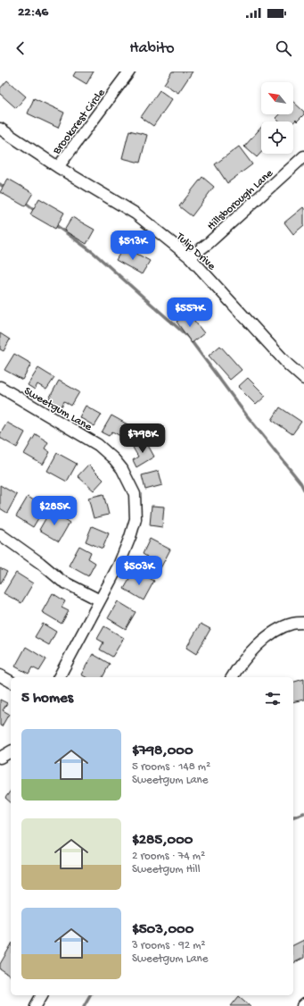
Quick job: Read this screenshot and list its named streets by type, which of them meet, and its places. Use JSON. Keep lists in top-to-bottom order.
{
  "streets": {
    "street": [
      "Brookcrest Circle",
      "Hillsborough Lane",
      "Tulip Drive",
      "Sweetgum Lane"
    ]
  },
  "crossings": [
    ["Brookcrest Circle", "Tulip Drive"],
    ["Hillsborough Lane", "Tulip Drive"]
  ],
  "north": "top left",
  "page": {
    "status": "22:46",
    "header": "Habito",
    "price": [
      "$513K",
      "$557K",
      "$798K",
      "$285K",
      "$503K"
    ],
    "heading": "5 homes",
    "list": [
      {
        "name": "$798,000",
        "note": "5 rooms · 148 m² · Sweetgum Lane"
      },
      {
        "name": "$285,000",
        "note": "2 rooms · 74 m² · Sweetgum Hill"
      },
      {
        "name": "$503,000",
        "note": "3 rooms · 92 m² · Sweetgum Lane"
      }
    ]
  }
}
